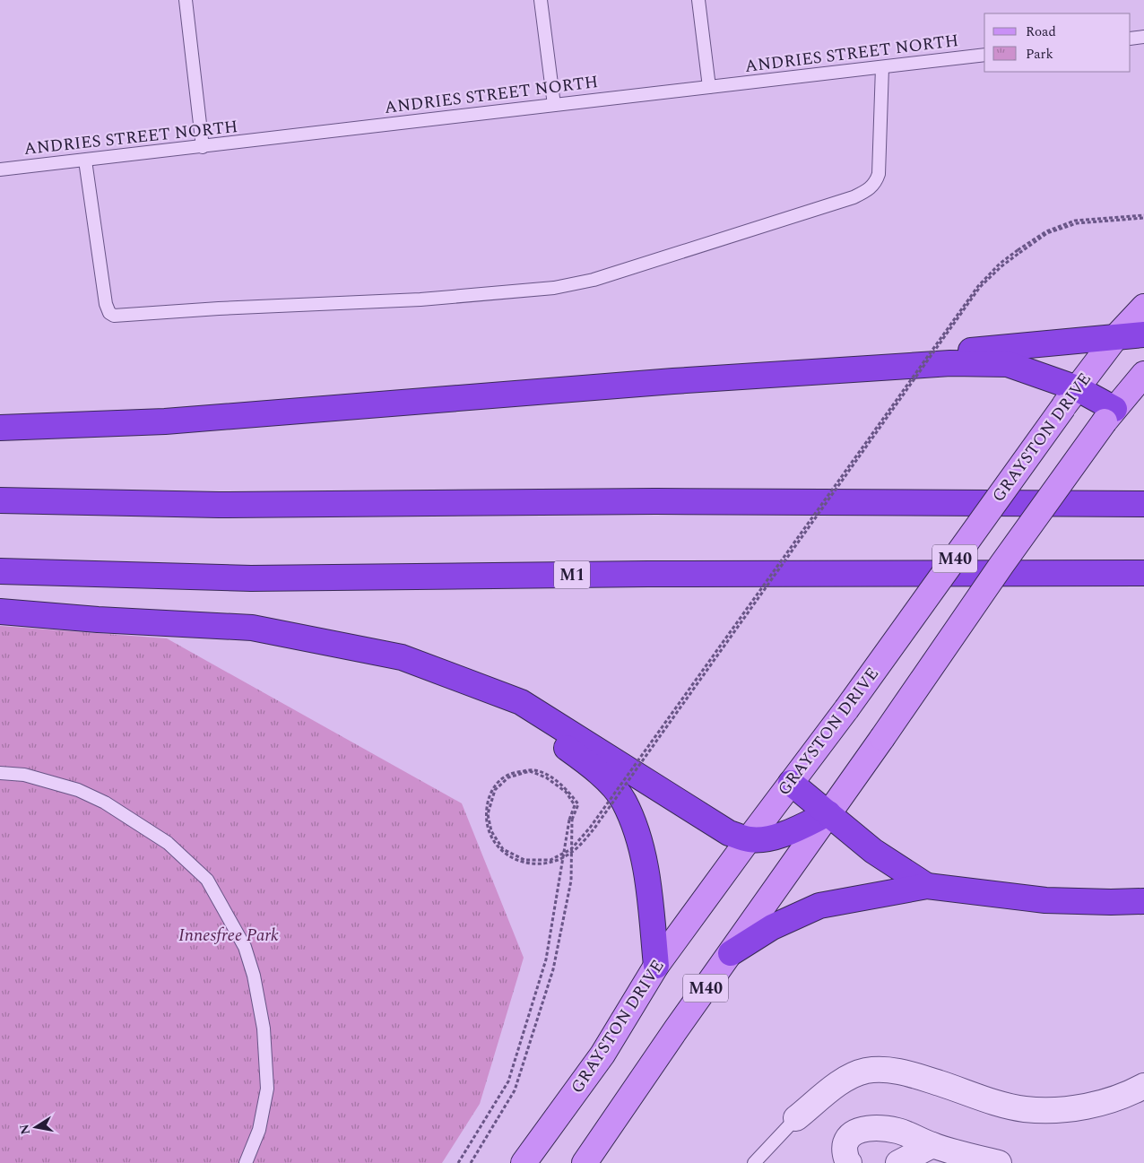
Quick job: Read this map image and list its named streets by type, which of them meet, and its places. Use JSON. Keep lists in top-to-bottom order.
{
  "streets": {
    "highway": ["M1"],
    "main road": ["GRAYSTON DRIVE", "M40"],
    "lane": ["ANDRIES STREET NORTH"]
  },
  "parks": ["Innesfree Park"],
  "legend": ["Road", "Park"],
  "north": "left"
}
